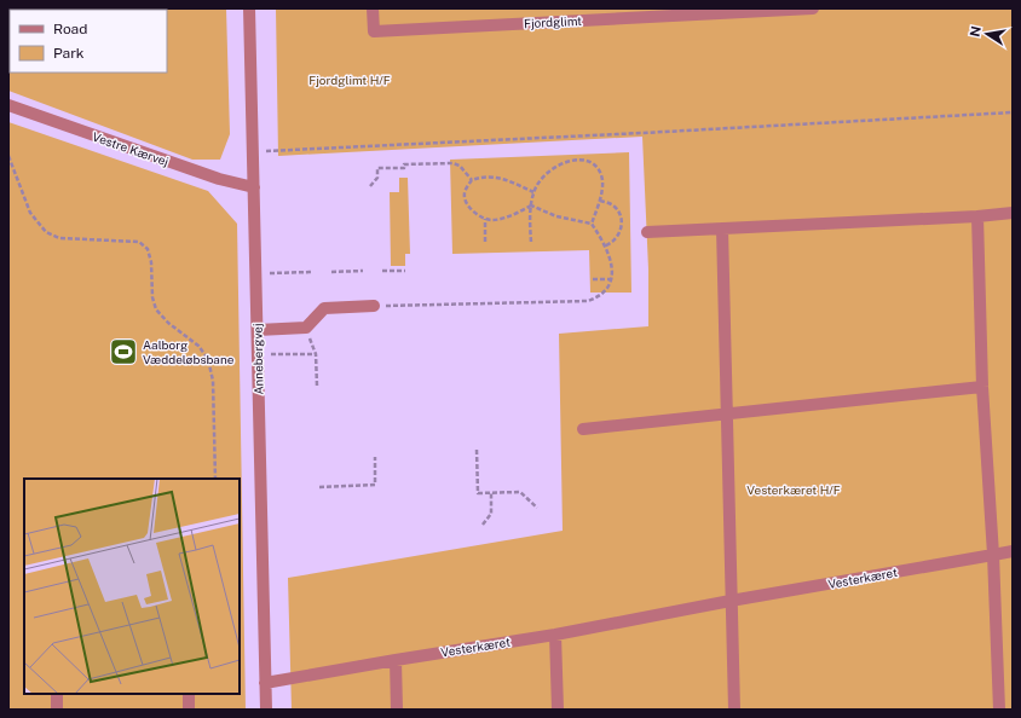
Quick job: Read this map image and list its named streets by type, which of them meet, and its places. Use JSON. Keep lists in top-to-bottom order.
{
  "streets": {
    "street": [
      "Fjordglimt",
      "Vestre Kærvej",
      "Annebergvej",
      "Vesterkæret"
    ]
  },
  "crossings": [
    ["Vestre Kærvej", "Annebergvej"],
    ["Annebergvej", "Vesterkæret"]
  ],
  "parks": ["Fjordglimt H/F", "Vesterkæret H/F"],
  "places": {
    "sports": ["Aalborg Væddeløbsbane"]
  },
  "legend": ["Road", "Park"],
  "north": "left"
}
